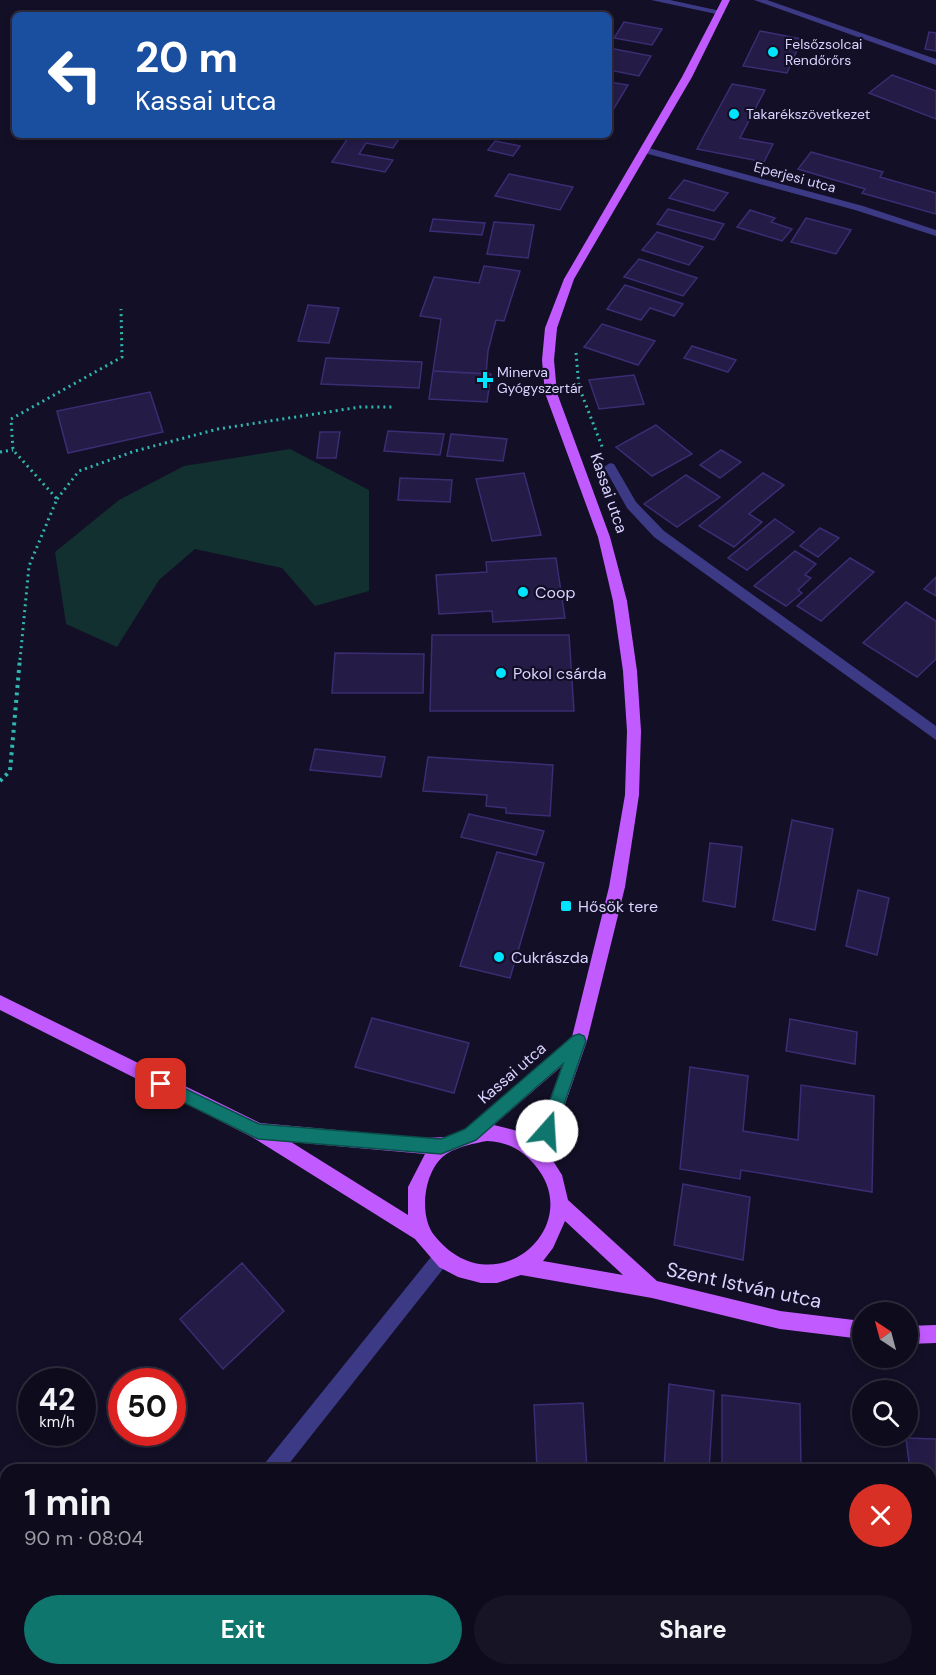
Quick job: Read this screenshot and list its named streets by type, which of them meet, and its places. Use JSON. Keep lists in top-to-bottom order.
{
  "streets": {
    "main road": ["Kassai utca", "Szent István utca"],
    "street": ["Eperjesi utca"]
  },
  "crossings": [
    ["Eperjesi utca", "Kassai utca"],
    ["Kassai utca", "Szent István utca"]
  ],
  "places": {
    "other": [
      "Felsőzsolcai Rendőrőrs",
      "Takarékszövetkezet",
      "Coop",
      "Pokol csárda",
      "Cukrászda"
    ],
    "health": ["Minerva Gyógyszertár"],
    "transit": ["Hősök tere"]
  },
  "north": "top left",
  "page": {
    "turn": ["20 m", "Kassai utca"],
    "speed": "42 km/h",
    "limit": "50",
    "heading": ["1 min", "90 m · 08:04"],
    "buttons": ["Exit", "Share"]
  }
}
